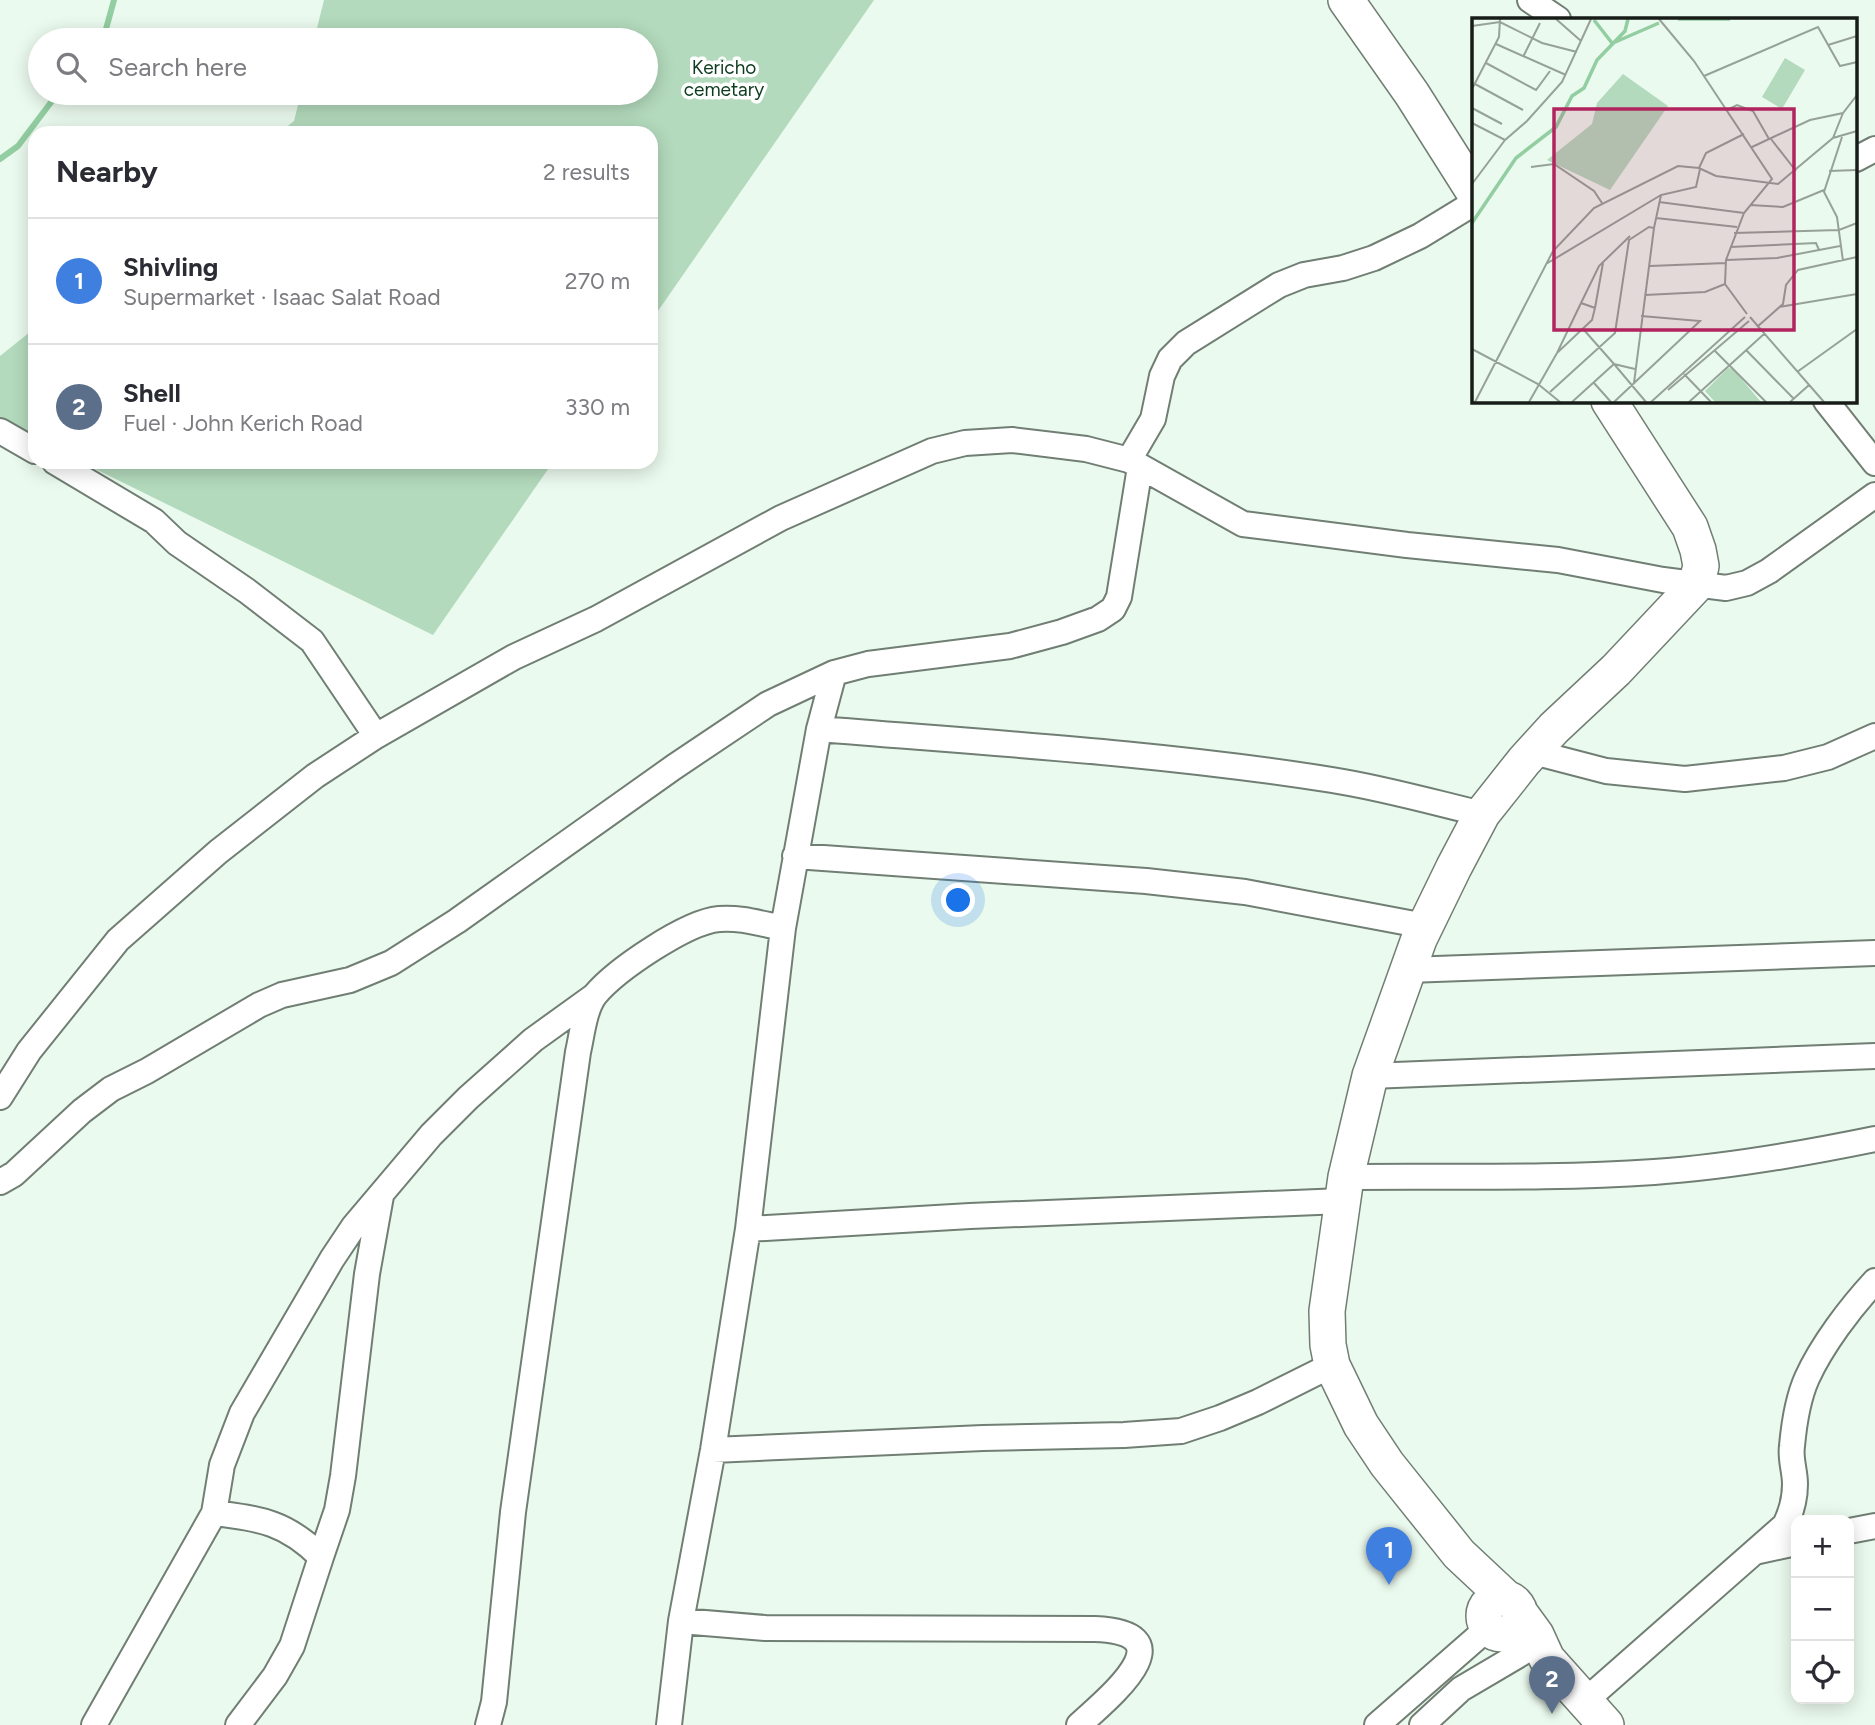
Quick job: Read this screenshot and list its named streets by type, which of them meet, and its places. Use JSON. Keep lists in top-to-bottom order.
{
  "parks": ["Kericho cemetary"],
  "page": {
    "search": "Search here",
    "heading": ["Nearby", "2 results"],
    "list": [
      {
        "mark": "1",
        "name": "Shivling",
        "note": "Supermarket · Isaac Salat Road",
        "value": "270 m"
      },
      {
        "mark": "2",
        "name": "Shell",
        "note": "Fuel · John Kerich Road",
        "value": "330 m"
      }
    ],
    "map_buttons": ["+", "−"],
    "pins": ["1", "2"]
  }
}
